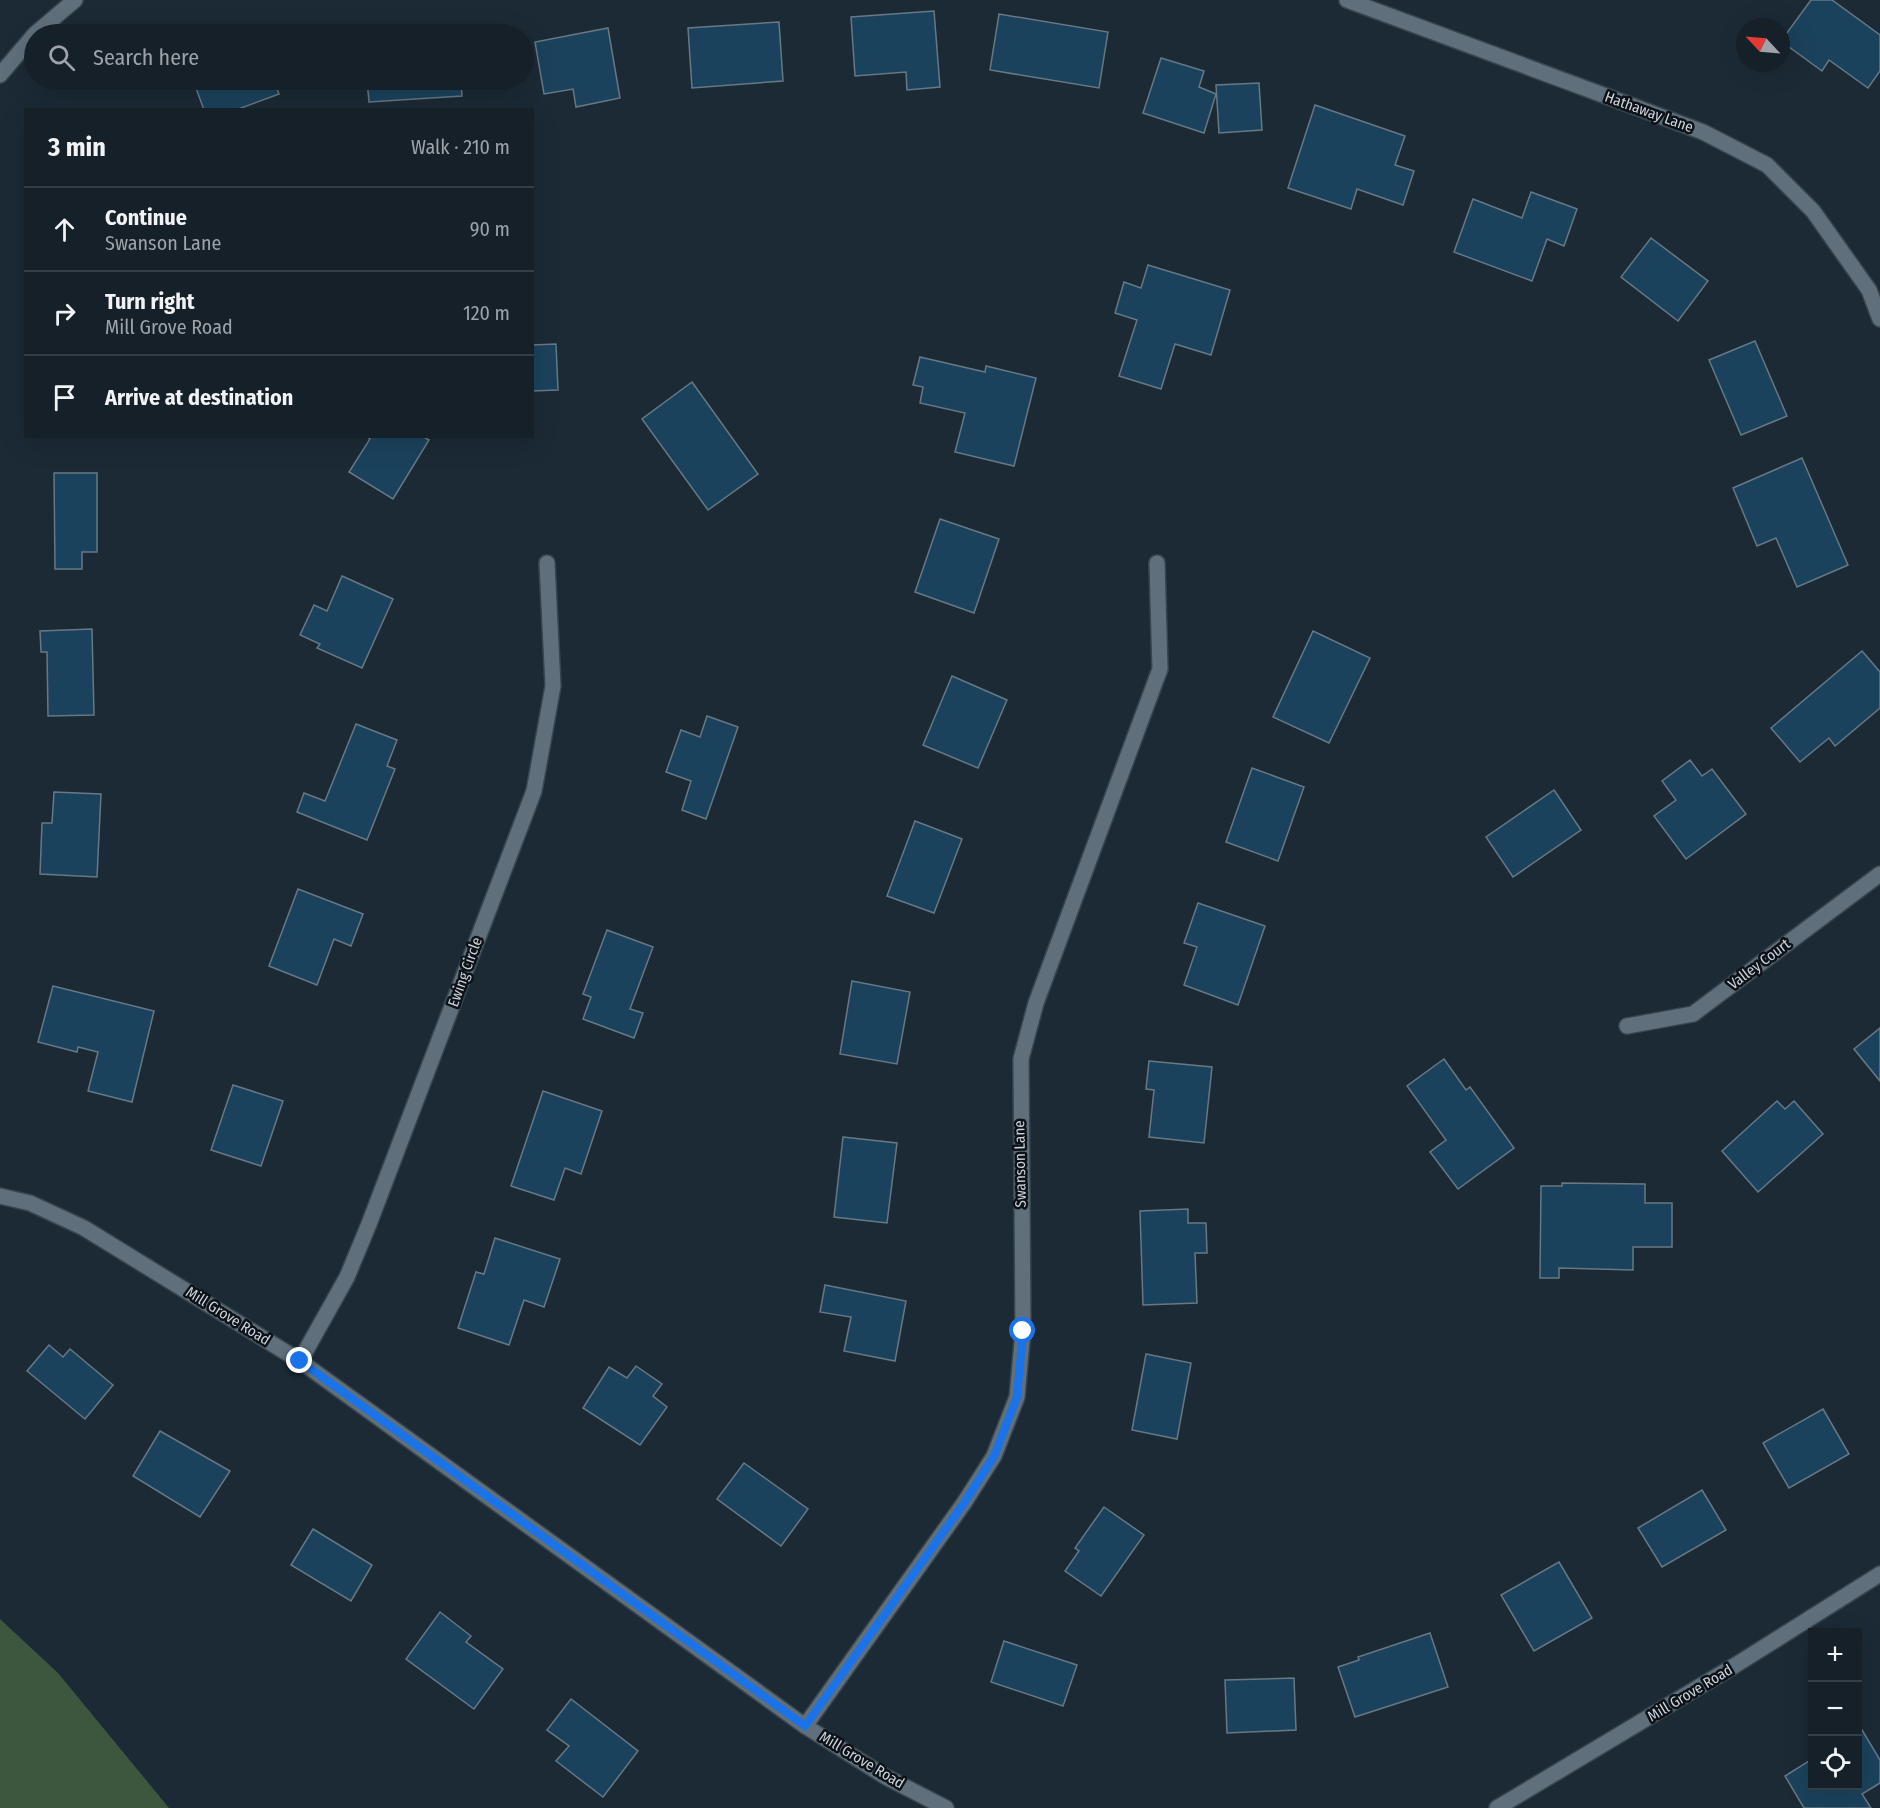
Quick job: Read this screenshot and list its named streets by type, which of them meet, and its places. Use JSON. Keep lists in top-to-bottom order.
{
  "streets": {
    "street": [
      "Hathaway Lane",
      "Valley Court",
      "Ewing Circle",
      "Swanson Lane",
      "Mill Grove Road"
    ]
  },
  "crossings": [
    ["Ewing Circle", "Mill Grove Road"],
    ["Swanson Lane", "Mill Grove Road"]
  ],
  "north": "top left",
  "page": {
    "search": "Search here",
    "heading": ["3 min", "Walk · 210 m"],
    "list": [
      ["Continue", "Swanson Lane", "90 m"],
      ["Turn right", "Mill Grove Road", "120 m"],
      "Arrive at destination"
    ],
    "map_buttons": ["+", "−"]
  }
}
